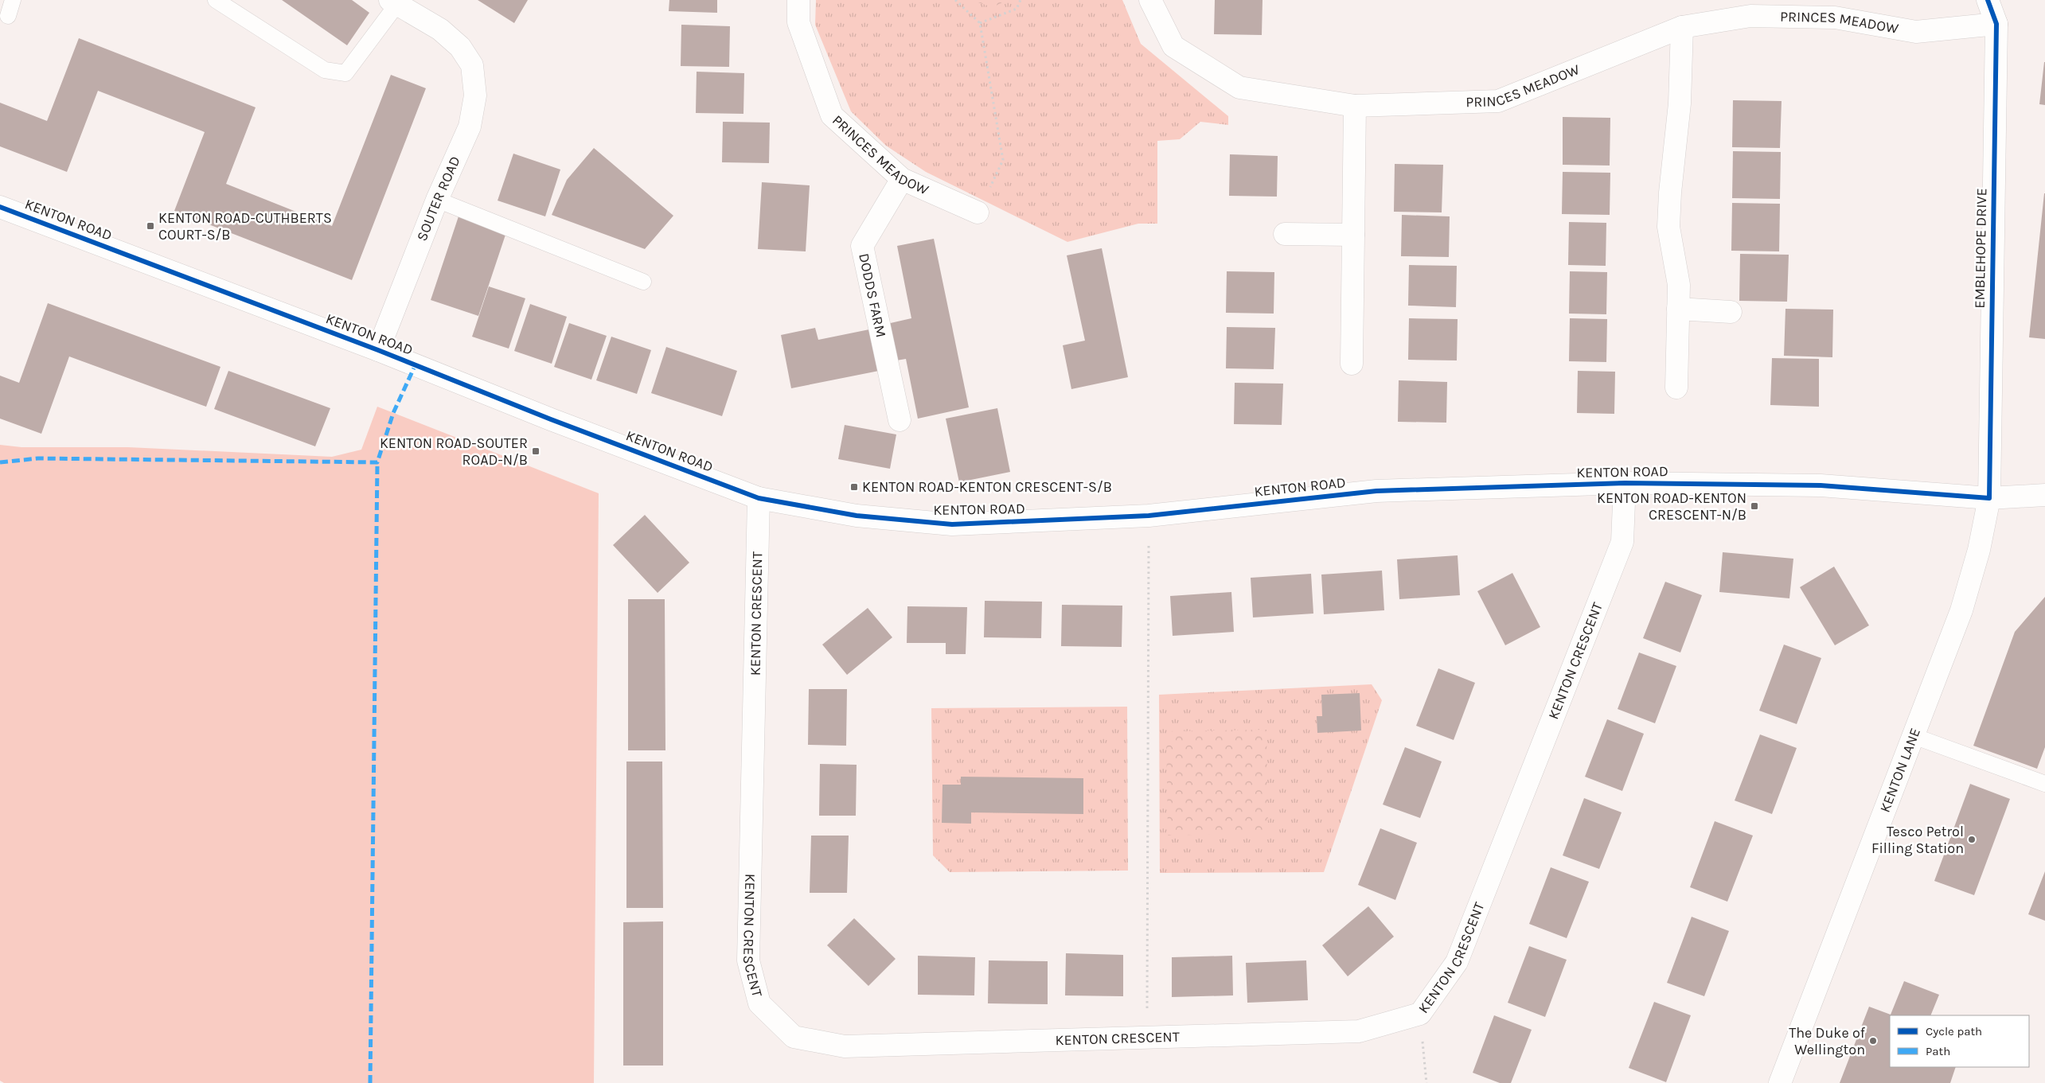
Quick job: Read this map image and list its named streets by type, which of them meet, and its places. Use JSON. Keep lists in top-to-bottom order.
{
  "streets": {
    "street": [
      "PRINCES MEADOW",
      "SOUTER ROAD",
      "KENTON ROAD",
      "EMBLEHOPE DRIVE",
      "DODDS FARM",
      "KENTON CRESCENT",
      "KENTON LANE"
    ]
  },
  "crossings": [
    ["PRINCES MEADOW", "EMBLEHOPE DRIVE"],
    ["PRINCES MEADOW", "DODDS FARM"],
    ["SOUTER ROAD", "KENTON ROAD"],
    ["KENTON ROAD", "EMBLEHOPE DRIVE"],
    ["KENTON ROAD", "KENTON CRESCENT"],
    ["KENTON ROAD", "KENTON LANE"],
    ["EMBLEHOPE DRIVE", "KENTON LANE"]
  ],
  "places": {
    "transit": [
      "KENTON ROAD-CUTHBERTS COURT-S/B",
      "KENTON ROAD-SOUTER ROAD-N/B",
      "KENTON ROAD-KENTON CRESCENT-S/B",
      "KENTON ROAD-KENTON CRESCENT-N/B"
    ],
    "other": ["Tesco Petrol Filling Station", "The Duke of Wellington"]
  },
  "legend": ["Cycle path", "Path"]
}
